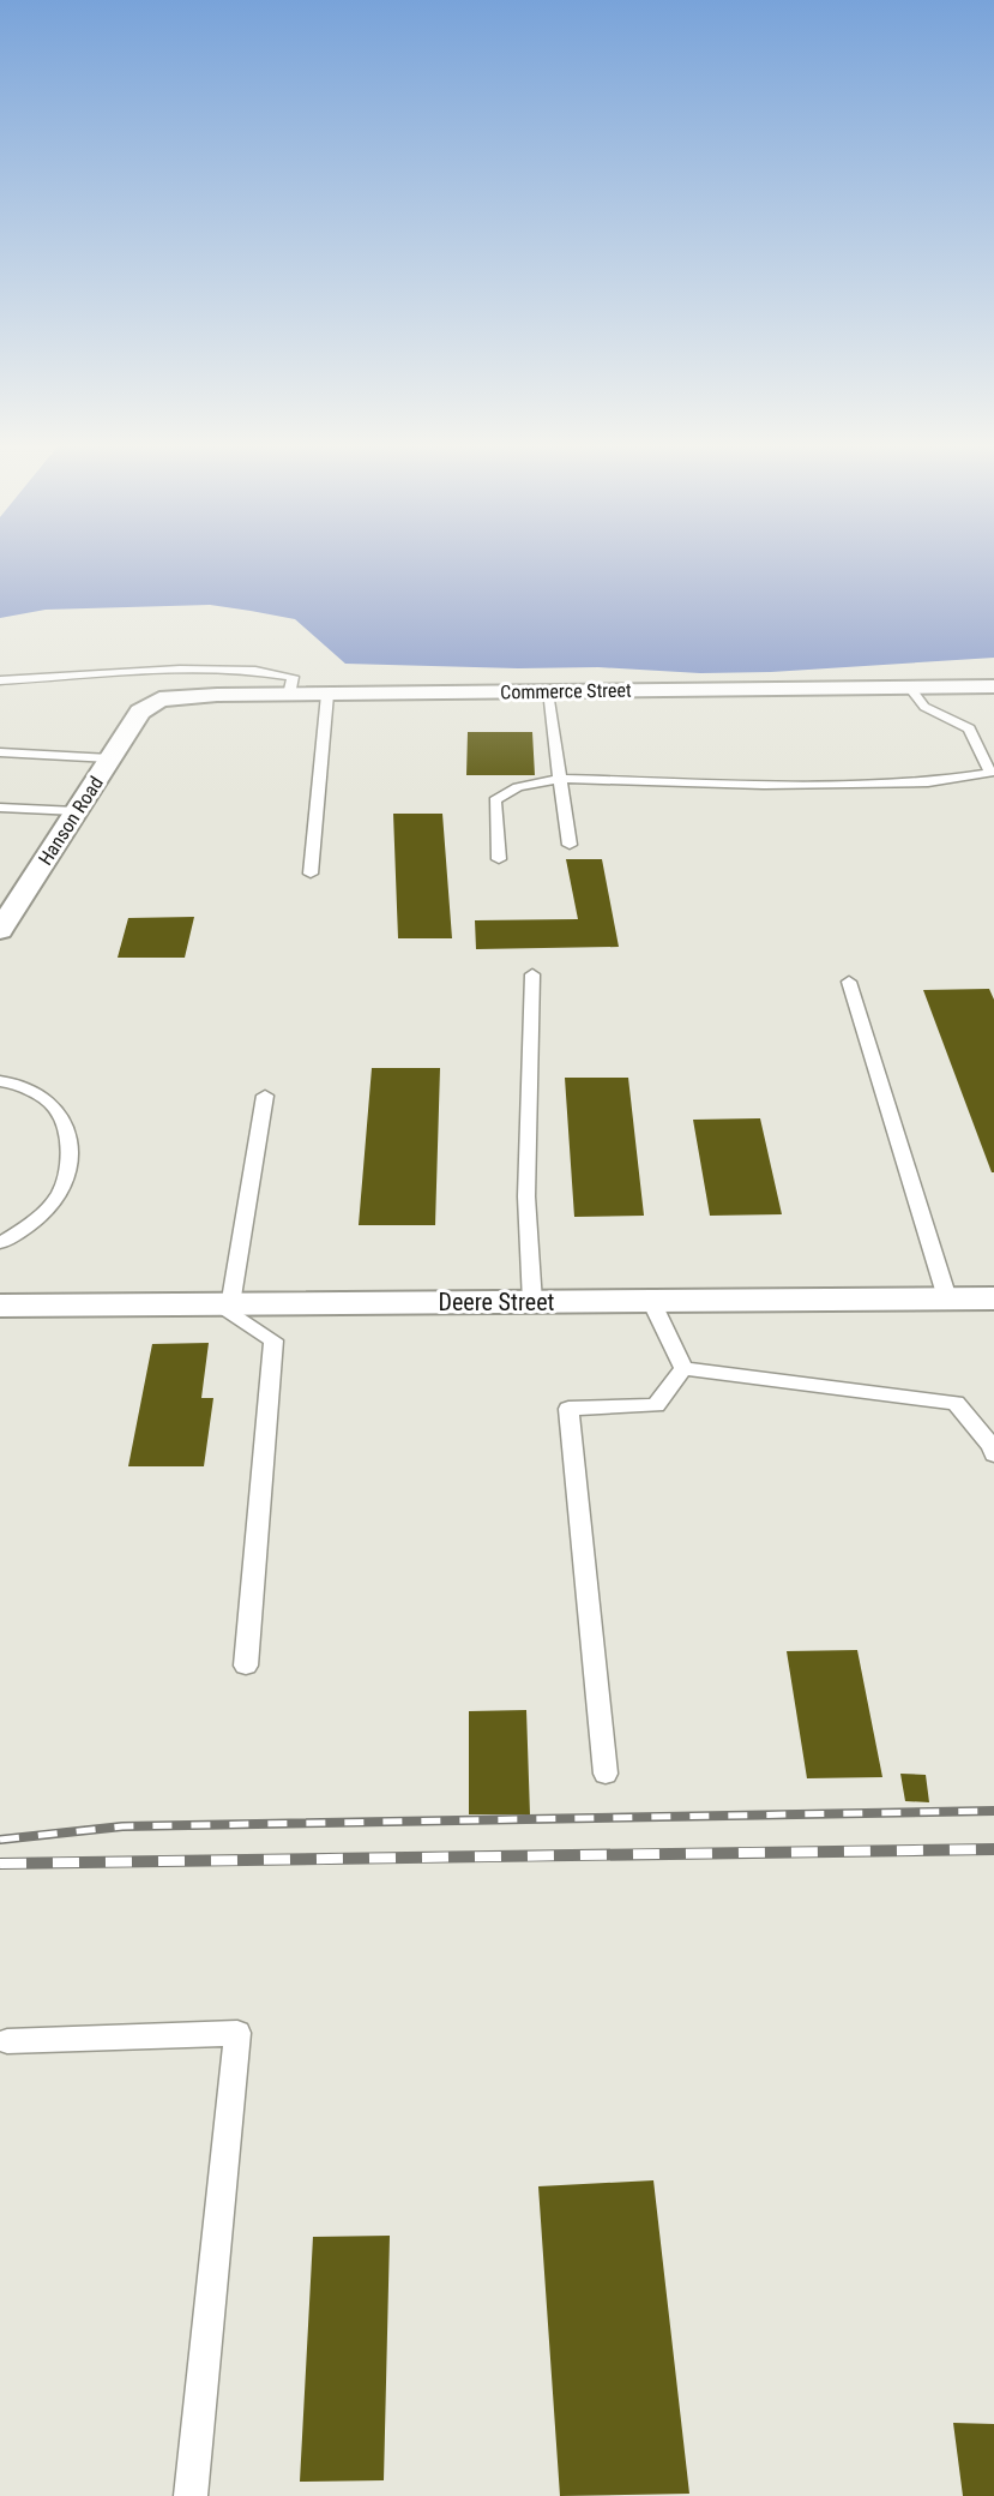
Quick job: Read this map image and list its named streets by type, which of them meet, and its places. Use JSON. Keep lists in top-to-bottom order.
{
  "streets": {
    "street": ["Commerce Street", "Hanson Road", "Deere Street"]
  },
  "crossings": [
    ["Commerce Street", "Hanson Road"]
  ]
}
